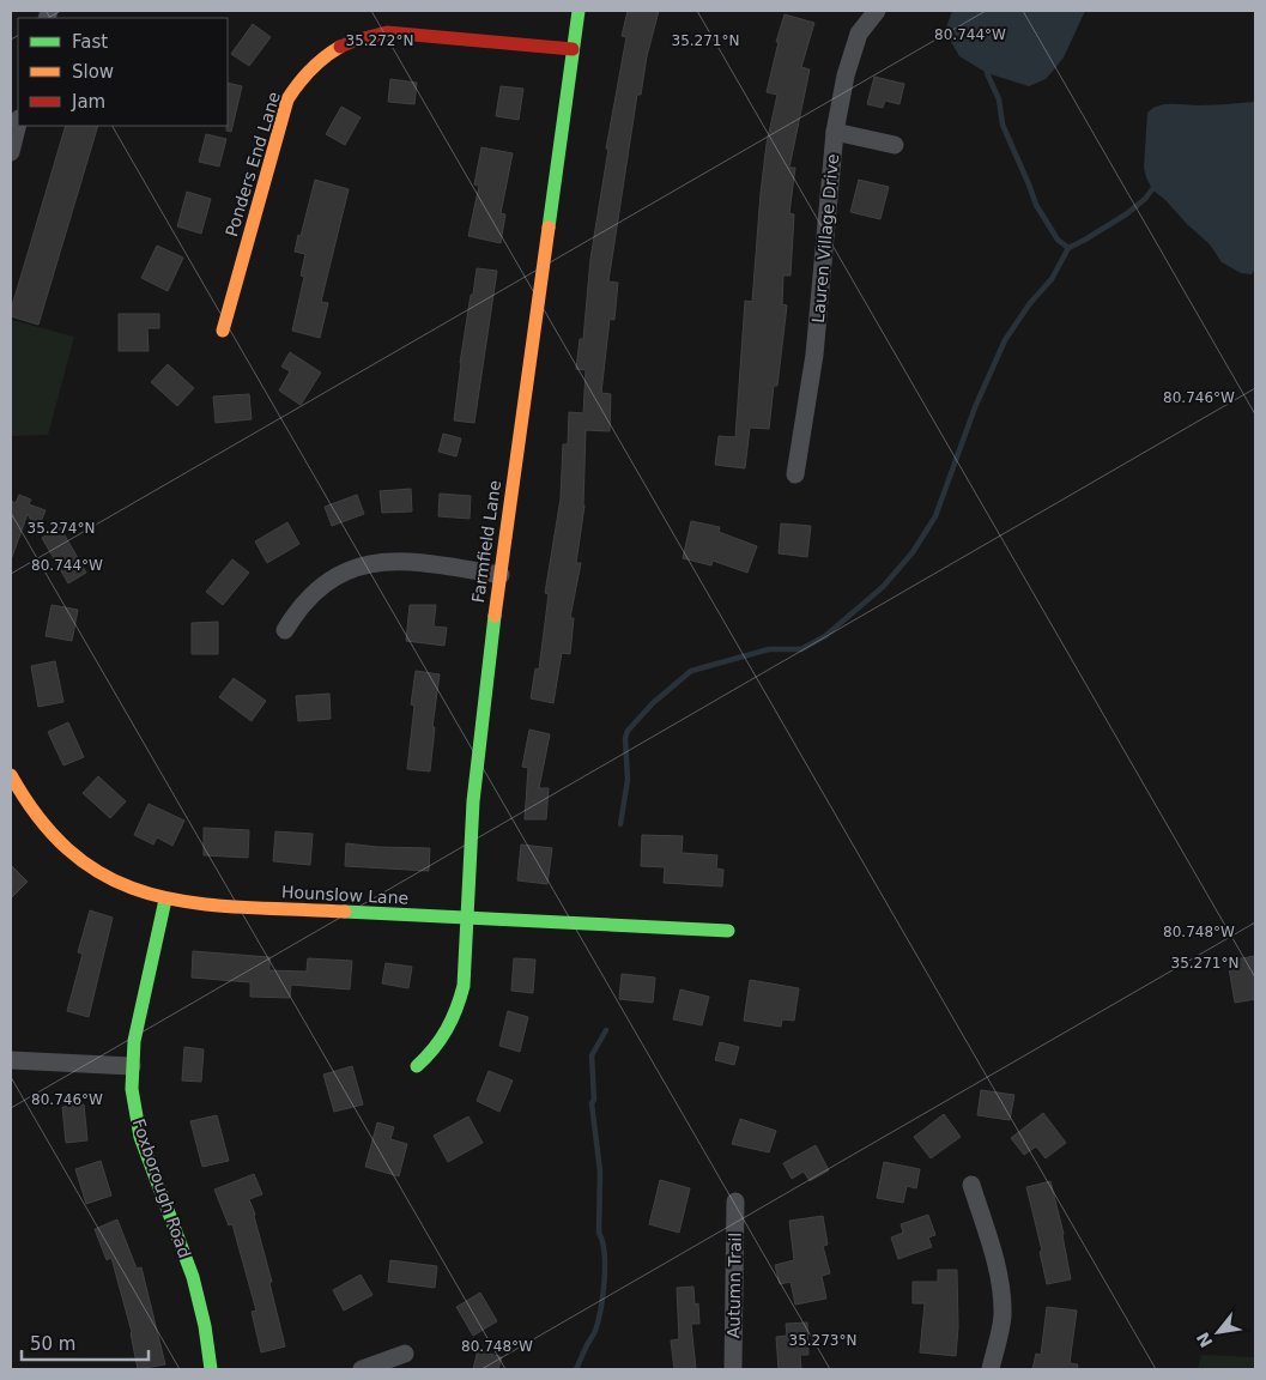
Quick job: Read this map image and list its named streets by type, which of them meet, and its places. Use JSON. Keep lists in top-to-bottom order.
{
  "streets": {
    "street": [
      "Ponders End Lane",
      "Lauren Village Drive",
      "Farmfield Lane",
      "Hounslow Lane",
      "Foxborough Road",
      "Autumn Trail"
    ]
  },
  "crossings": [
    ["Ponders End Lane", "Farmfield Lane"],
    ["Farmfield Lane", "Hounslow Lane"],
    ["Hounslow Lane", "Foxborough Road"]
  ],
  "legend": ["Fast", "Slow", "Jam"],
  "scale_bar": "50 m",
  "north": "bottom left",
  "coordinates": [
    "80.744°W",
    "35.271°N",
    "35.272°N",
    "80.746°W",
    "35.274°N",
    "80.748°W",
    "35.273°N"
  ]
}
